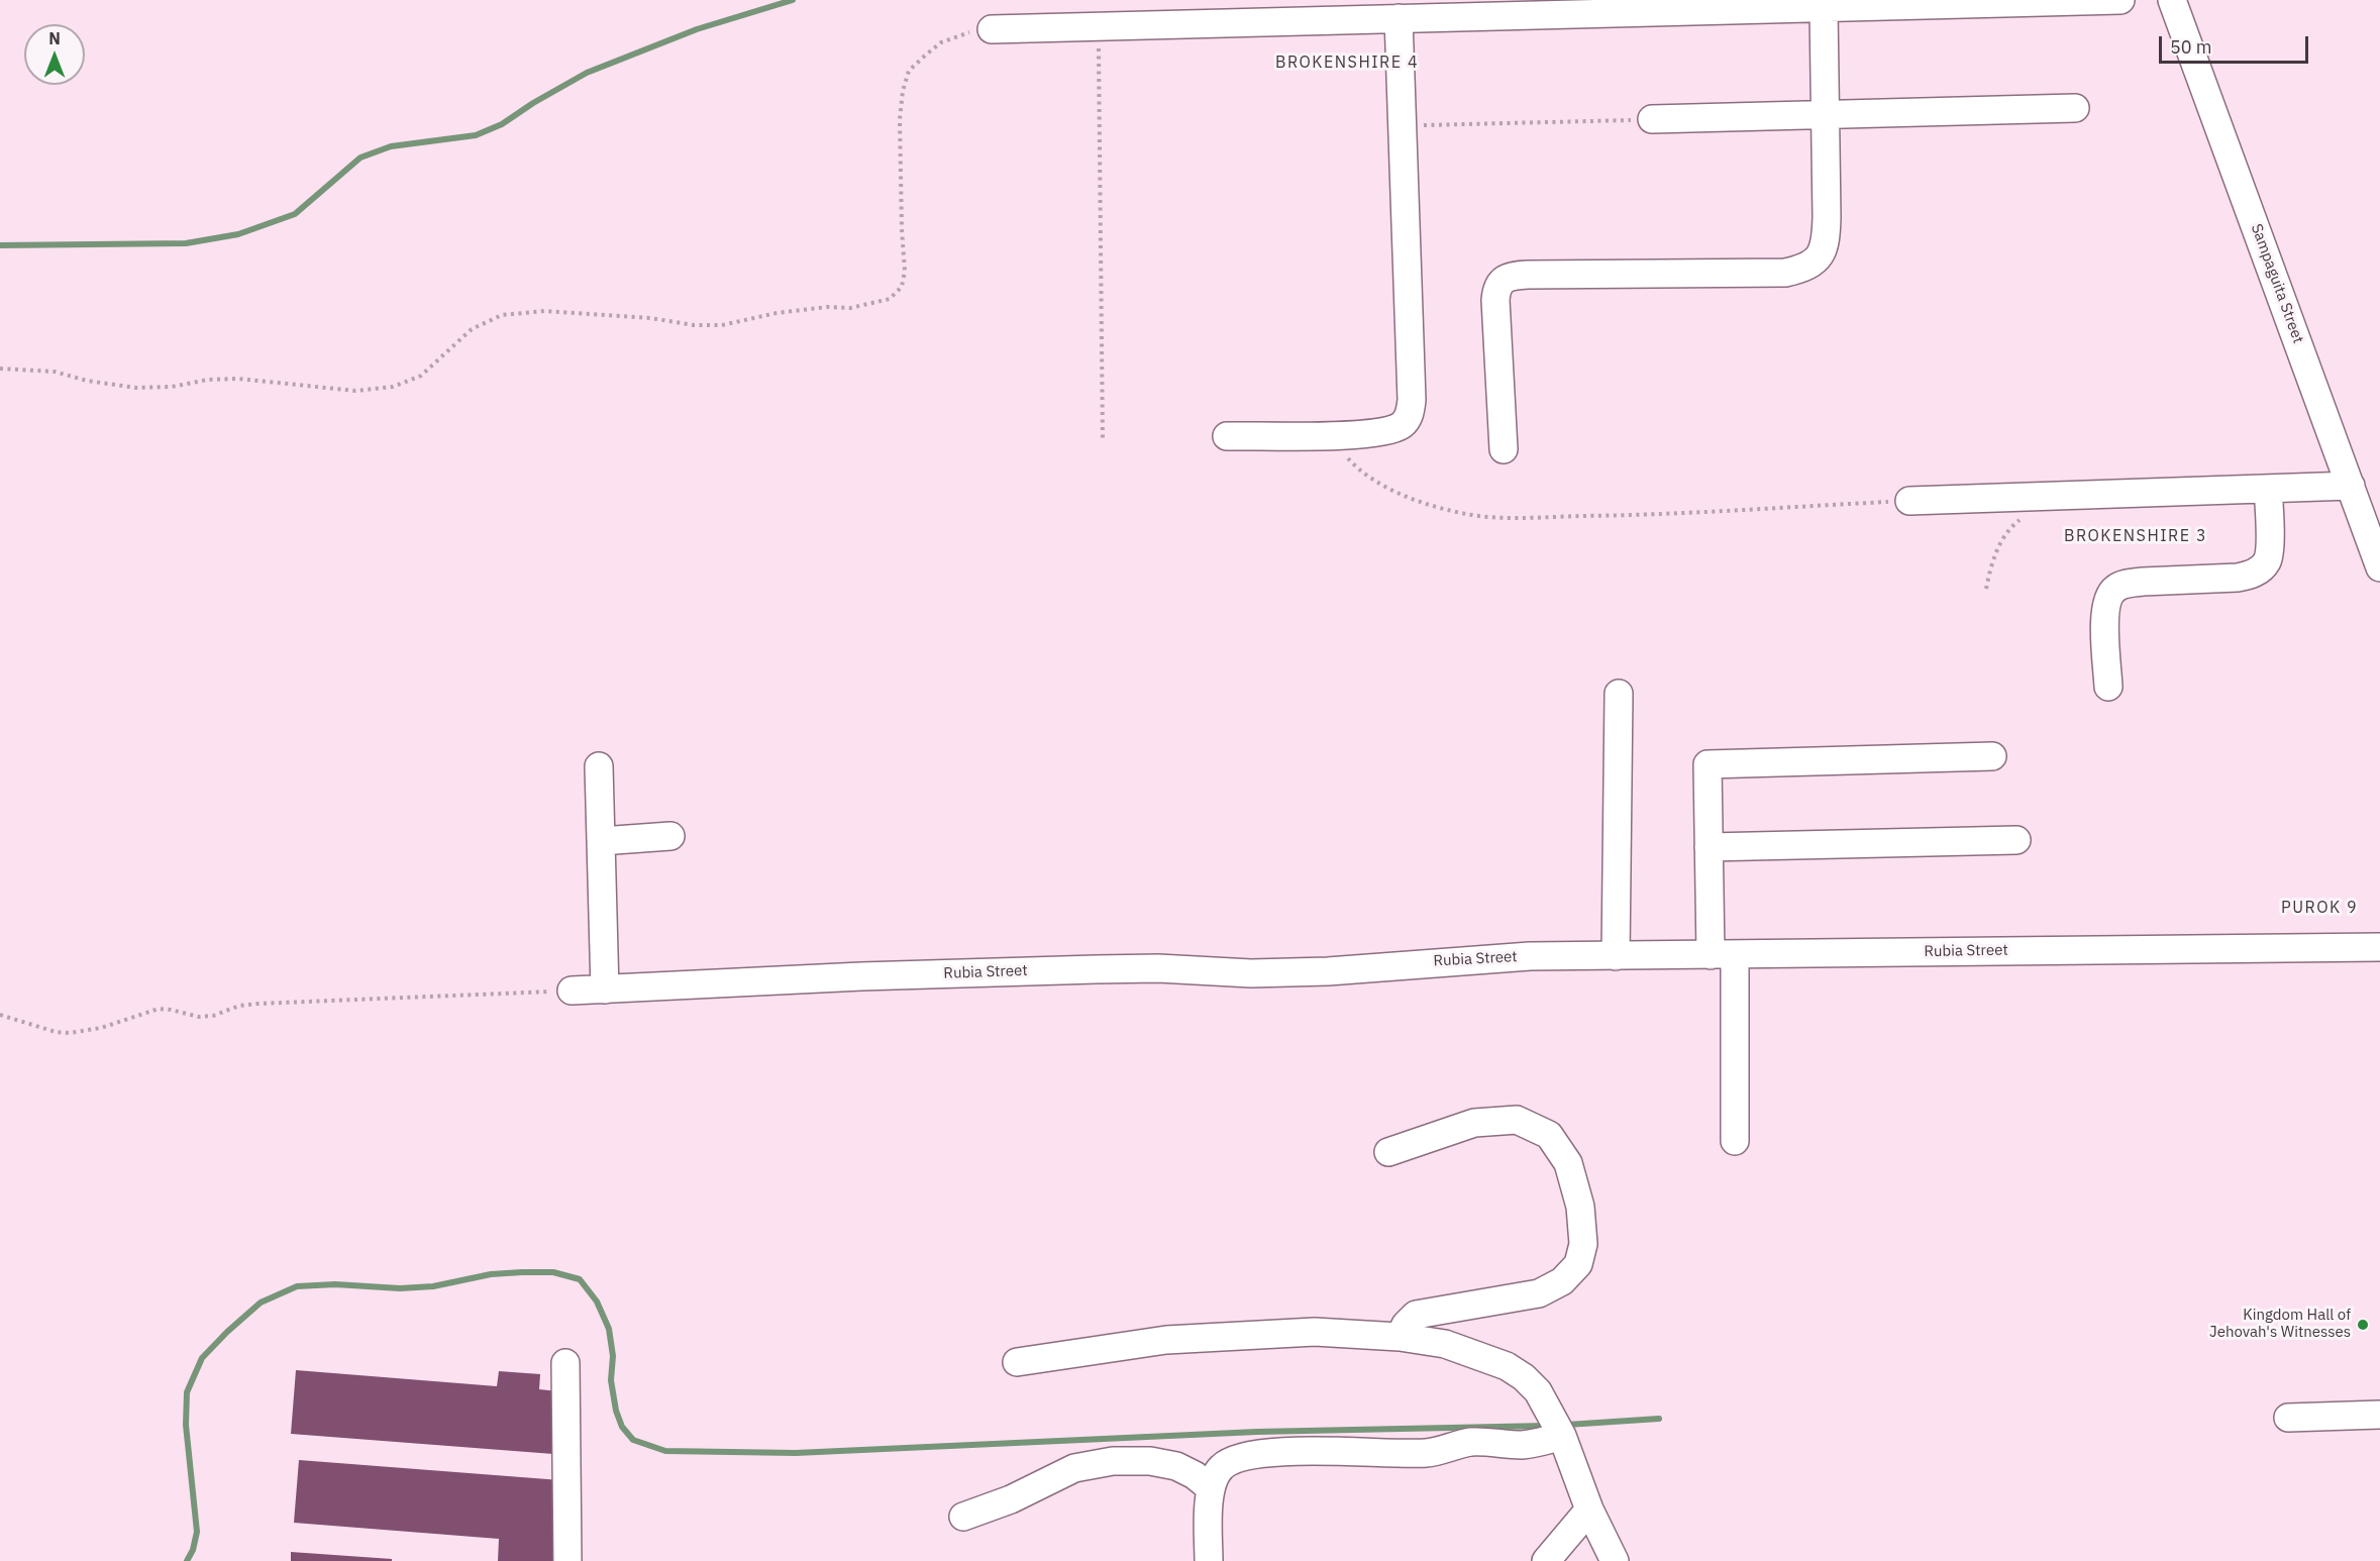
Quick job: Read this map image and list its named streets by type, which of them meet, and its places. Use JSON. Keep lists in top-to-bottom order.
{
  "streets": {
    "street": ["Sampaguita Street", "Rubia Street"]
  },
  "districts": ["BROKENSHIRE 4", "BROKENSHIRE 3", "PUROK 9"],
  "places": ["Kingdom Hall of Jehovah's Witnesses"],
  "scale_bar": "50 m",
  "north": "top"
}
